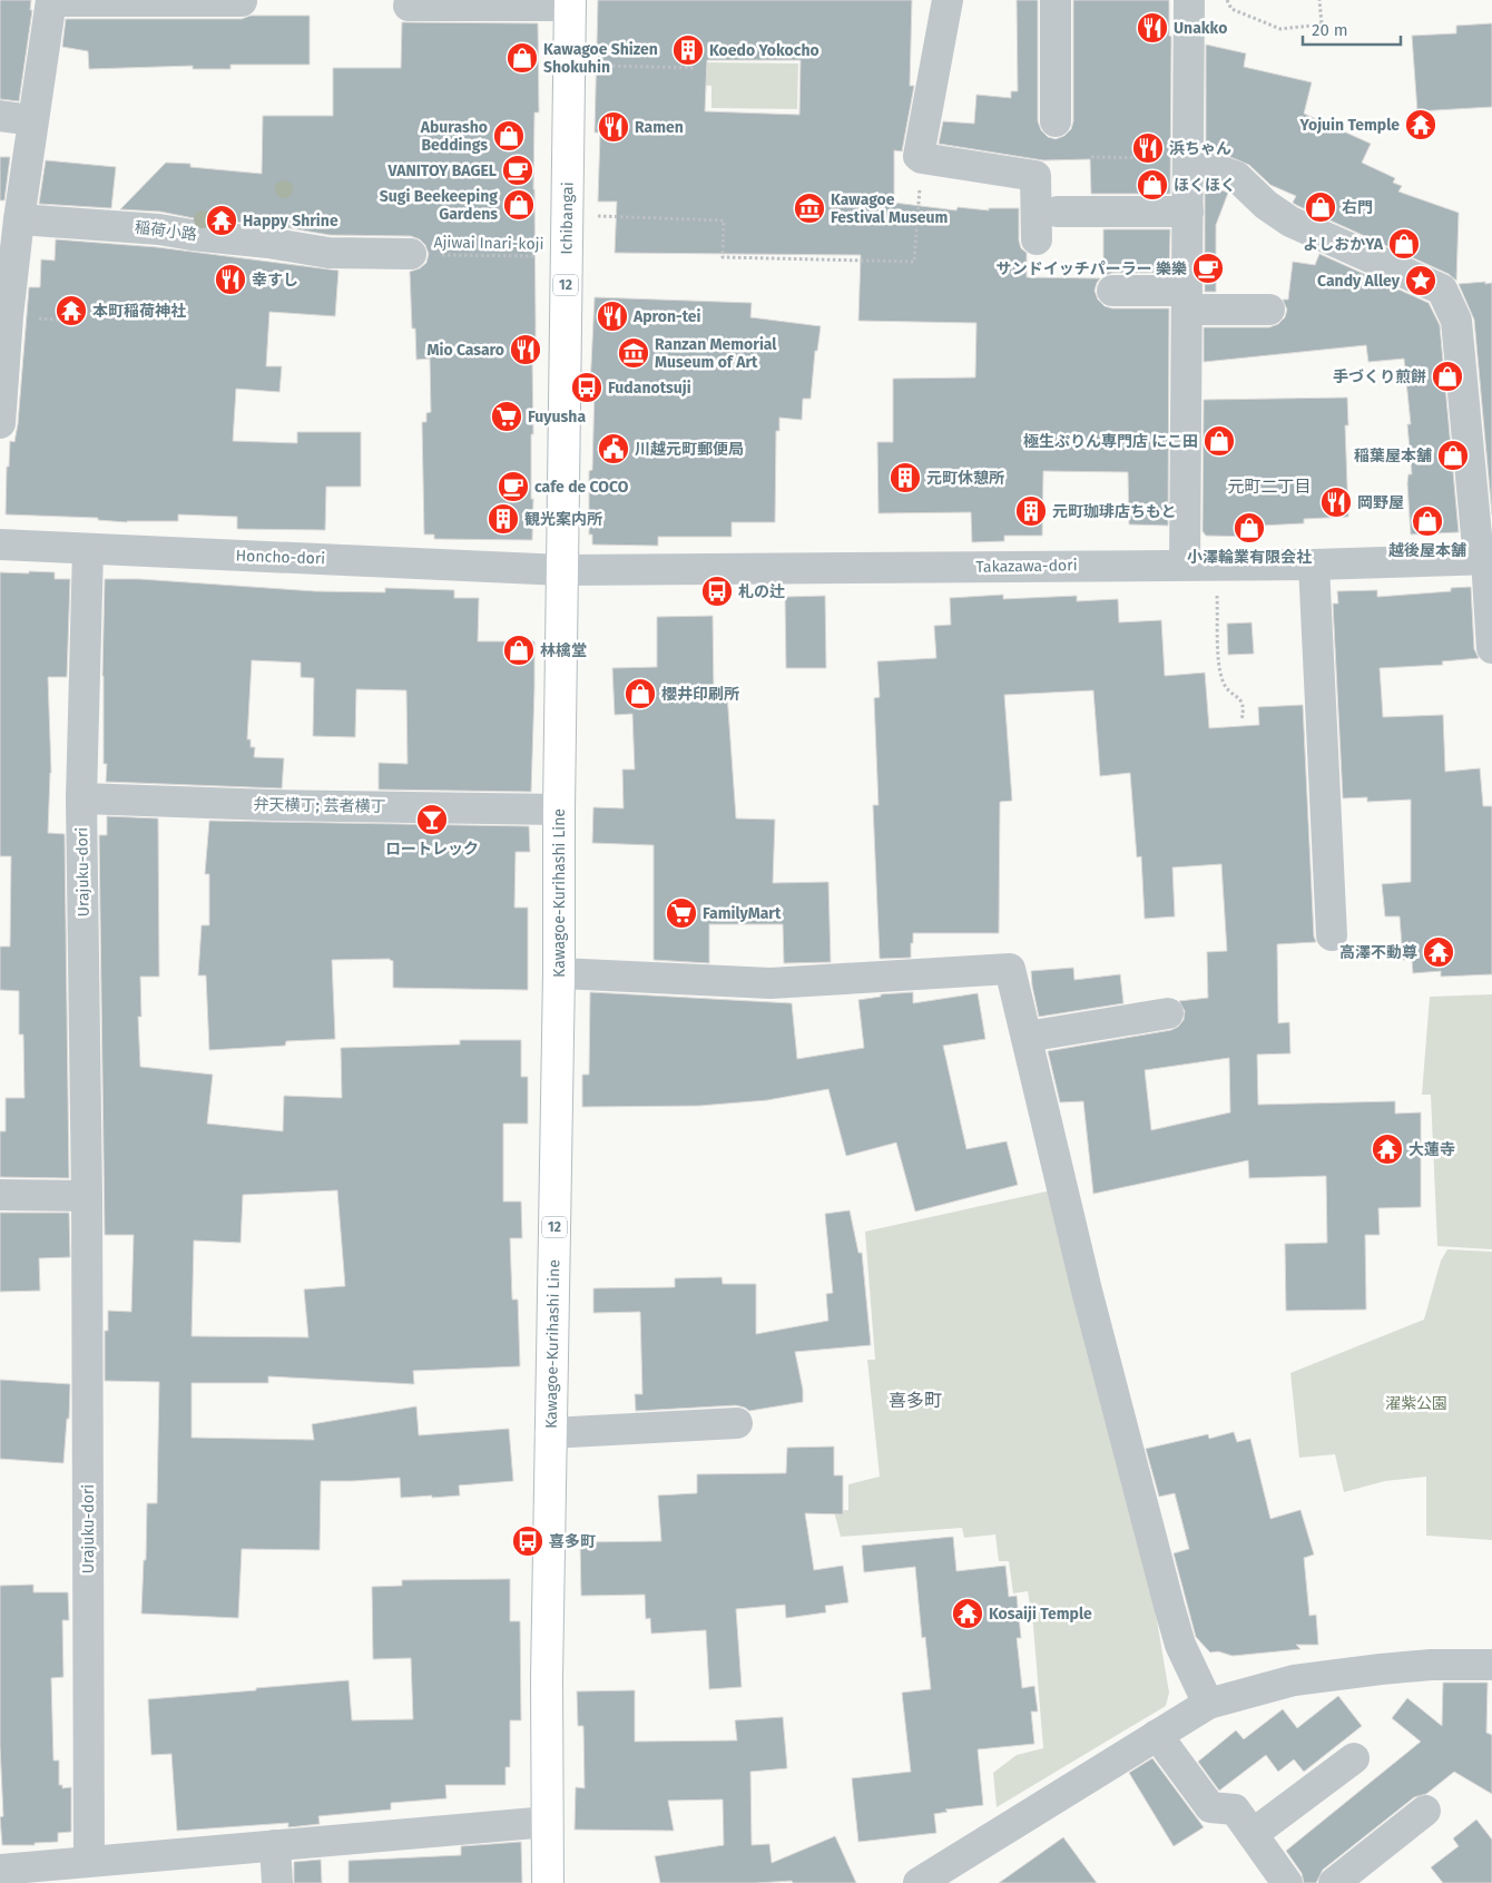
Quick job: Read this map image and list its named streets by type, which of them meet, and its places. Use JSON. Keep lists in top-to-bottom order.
{
  "streets": {
    "main road": ["Ichibangai", "12", "Kawagoe-Kurihashi Line"],
    "street": [
      "稲荷小路",
      "Honcho-dori",
      "Takazawa-dori",
      "弁天横丁; 芸者横丁",
      "Urajuku-dori"
    ],
    "path": ["Ajiwai Inari-koji"]
  },
  "crossings": [
    ["Ichibangai", "Ajiwai Inari-koji"],
    ["Ichibangai", "Honcho-dori"],
    ["Ichibangai", "Takazawa-dori"],
    ["Ichibangai", "Kawagoe-Kurihashi Line"],
    ["稲荷小路", "Ajiwai Inari-koji"],
    ["Honcho-dori", "Takazawa-dori"],
    ["Honcho-dori", "Urajuku-dori"],
    ["Honcho-dori", "Kawagoe-Kurihashi Line"],
    ["Takazawa-dori", "Kawagoe-Kurihashi Line"],
    ["弁天横丁; 芸者横丁", "Urajuku-dori"],
    ["弁天横丁; 芸者横丁", "Kawagoe-Kurihashi Line"]
  ],
  "districts": ["元町二丁目", "喜多町"],
  "parks": ["濯紫公園"],
  "places": {
    "restaurant": [
      "Unakko",
      "Ramen",
      "浜ちゃん",
      "幸すし",
      "Apron-tei",
      "Mio Casaro",
      "岡野屋"
    ],
    "building": [
      "Koedo Yokocho",
      "元町休憩所",
      "元町珈琲店ちもと",
      "観光案内所"
    ],
    "shop": [
      "Kawagoe Shizen Shokuhin",
      "Aburasho Beddings",
      "ほくほく",
      "Sugi Beekeeping Gardens",
      "右門",
      "よしおかYA",
      "手づくり煎餅",
      "極生ぷりん専門店 にこ田",
      "稲葉屋本舗",
      "越後屋本舗",
      "小澤輪業有限会社",
      "林檎堂",
      "櫻井印刷所"
    ],
    "temple": [
      "Yojuin Temple",
      "Happy Shrine",
      "本町稲荷神社",
      "高澤不動尊",
      "大蓮寺",
      "Kosaiji Temple"
    ],
    "cafe": ["VANITOY BAGEL", "サンドイッチパーラー 樂樂", "cafe de COCO"],
    "museum": ["Kawagoe Festival Museum", "Ranzan Memorial Museum of Art"],
    "place": ["Candy Alley"],
    "bus stop": ["Fudanotsuji", "札の辻", "喜多町"],
    "supermarket": ["Fuyusha", "FamilyMart"],
    "public building": ["川越元町郵便局"],
    "bar": ["ロートレック"]
  },
  "scale_bar": "20 m"
}
